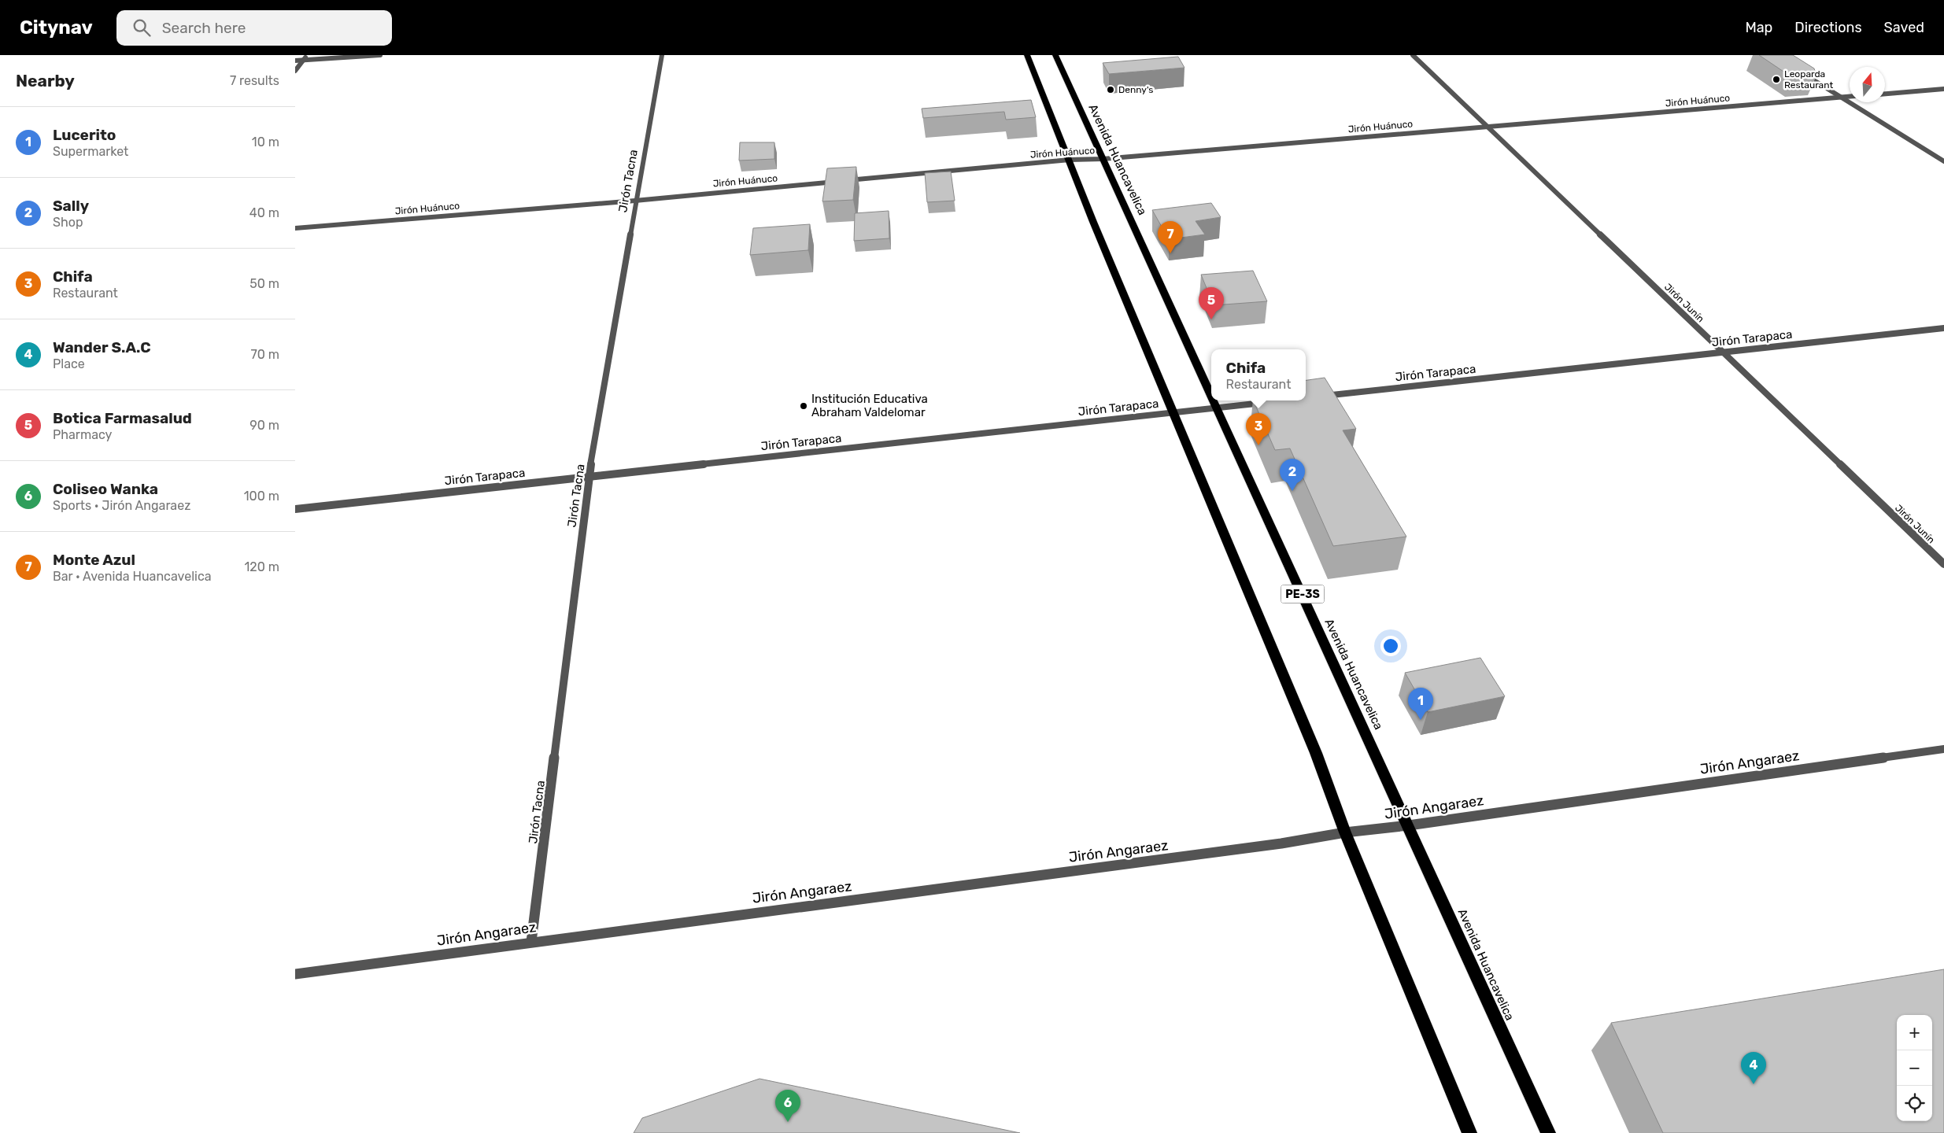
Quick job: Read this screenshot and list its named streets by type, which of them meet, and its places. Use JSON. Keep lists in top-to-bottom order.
{
  "streets": {
    "highway": ["Avenida Huancavelica", "PE-3S"],
    "street": [
      "Jirón Huánuco",
      "Jirón Tacna",
      "Jirón Junín",
      "Jirón Tarapaca",
      "Jirón Angaraez"
    ]
  },
  "crossings": [
    ["Jirón Huánuco", "Avenida Huancavelica"],
    ["Jirón Huánuco", "Jirón Tacna"],
    ["Jirón Huánuco", "Jirón Junín"],
    ["Avenida Huancavelica", "Jirón Tarapaca"],
    ["Avenida Huancavelica", "Jirón Angaraez"],
    ["Jirón Tacna", "Jirón Tarapaca"],
    ["Jirón Tacna", "Jirón Angaraez"],
    ["Jirón Junín", "Jirón Tarapaca"]
  ],
  "places": ["Leoparda Restaurant", "Denny's", "Institución Educativa Abraham Valdelomar"],
  "north": "top",
  "page": {
    "header": "Citynav",
    "search": "Search here",
    "nav": ["Map", "Directions", "Saved"],
    "heading": ["Nearby", "7 results"],
    "list": [
      {
        "mark": "1",
        "name": "Lucerito",
        "note": "Supermarket",
        "value": "10 m"
      },
      {
        "mark": "2",
        "name": "Sally",
        "note": "Shop",
        "value": "40 m"
      },
      {
        "mark": "3",
        "name": "Chifa",
        "note": "Restaurant",
        "value": "50 m"
      },
      {
        "mark": "4",
        "name": "Wander S.A.C",
        "note": "Place",
        "value": "70 m"
      },
      {
        "mark": "5",
        "name": "Botica Farmasalud",
        "note": "Pharmacy",
        "value": "90 m"
      },
      {
        "mark": "6",
        "name": "Coliseo Wanka",
        "note": "Sports · Jirón Angaraez",
        "value": "100 m"
      },
      {
        "mark": "7",
        "name": "Monte Azul",
        "note": "Bar · Avenida Huancavelica",
        "value": "120 m"
      }
    ],
    "pins": [
      "7",
      "5",
      "3",
      "2",
      "1",
      "4",
      "6"
    ],
    "popup": ["Chifa", "Restaurant"],
    "map_buttons": ["+", "−"]
  }
}
